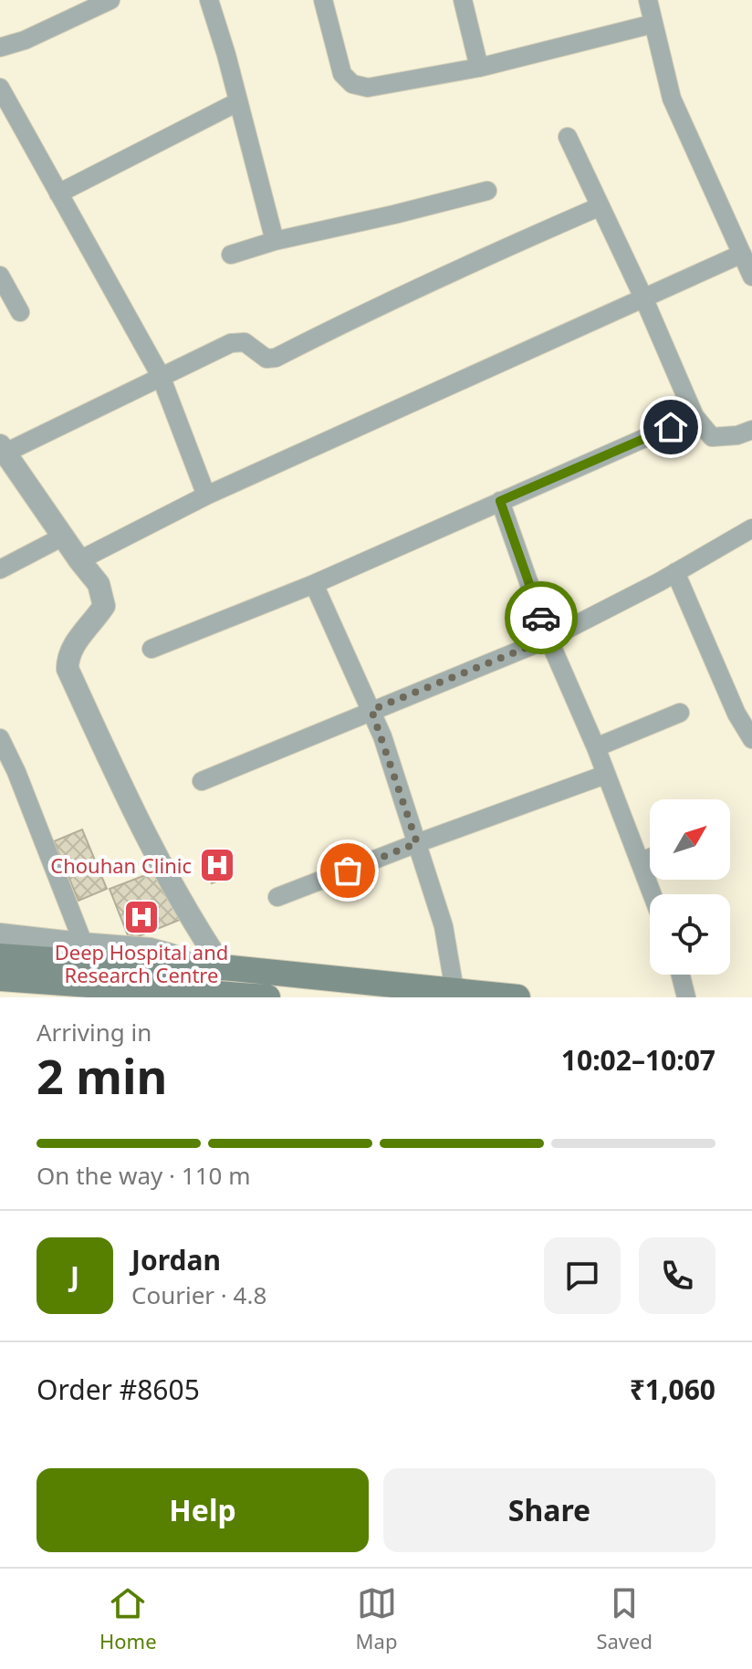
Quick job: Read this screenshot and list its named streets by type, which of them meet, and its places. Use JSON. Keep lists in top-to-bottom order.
{
  "places": {
    "hospital": ["Chouhan Clinic", "Deep Hospital and Research Centre"]
  },
  "north": "top right",
  "page": {
    "heading": ["2 min", "Arriving in", "10:02–10:07"],
    "panel": [
      "Jordan",
      "Courier · 4.8",
      "Order #8605",
      "₹1,060"
    ],
    "bar": "On the way · 110 m",
    "round": "J",
    "buttons": ["Help", "Share"],
    "tabs": ["Home", "Map", "Saved"]
  }
}
